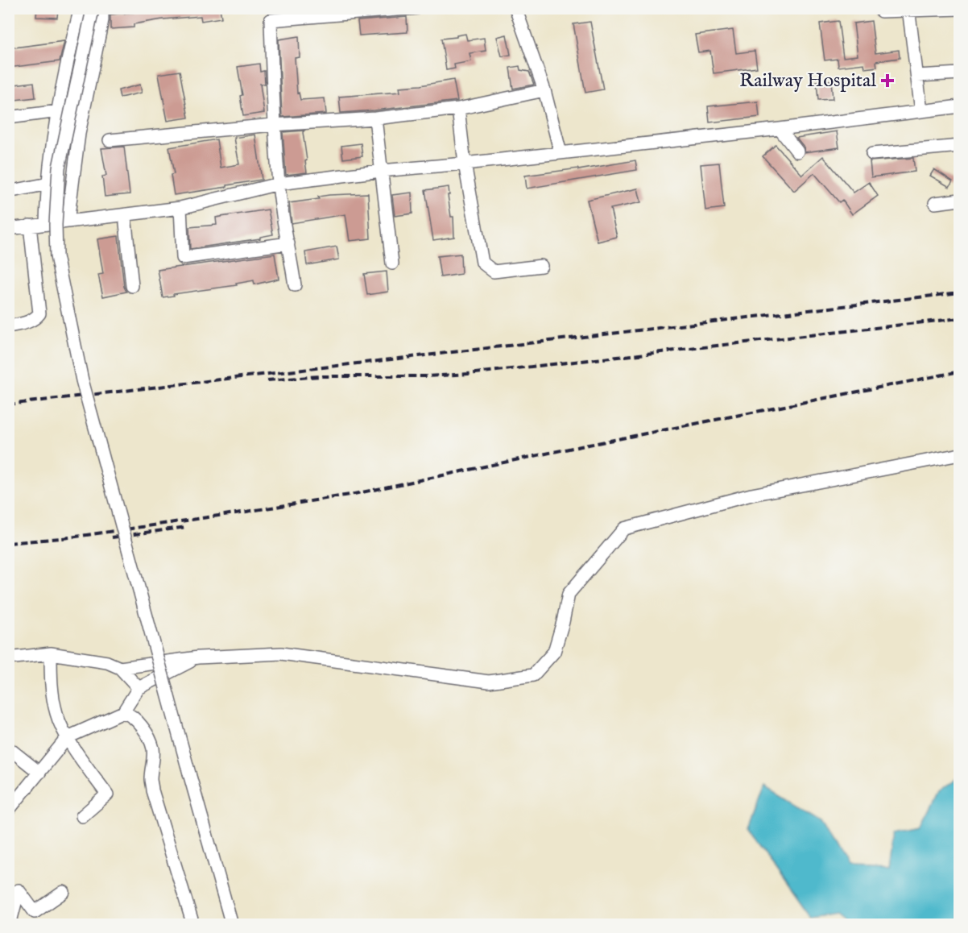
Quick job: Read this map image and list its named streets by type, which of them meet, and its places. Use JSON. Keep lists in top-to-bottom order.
{
  "places": {
    "health": ["Railway Hospital"]
  }
}
